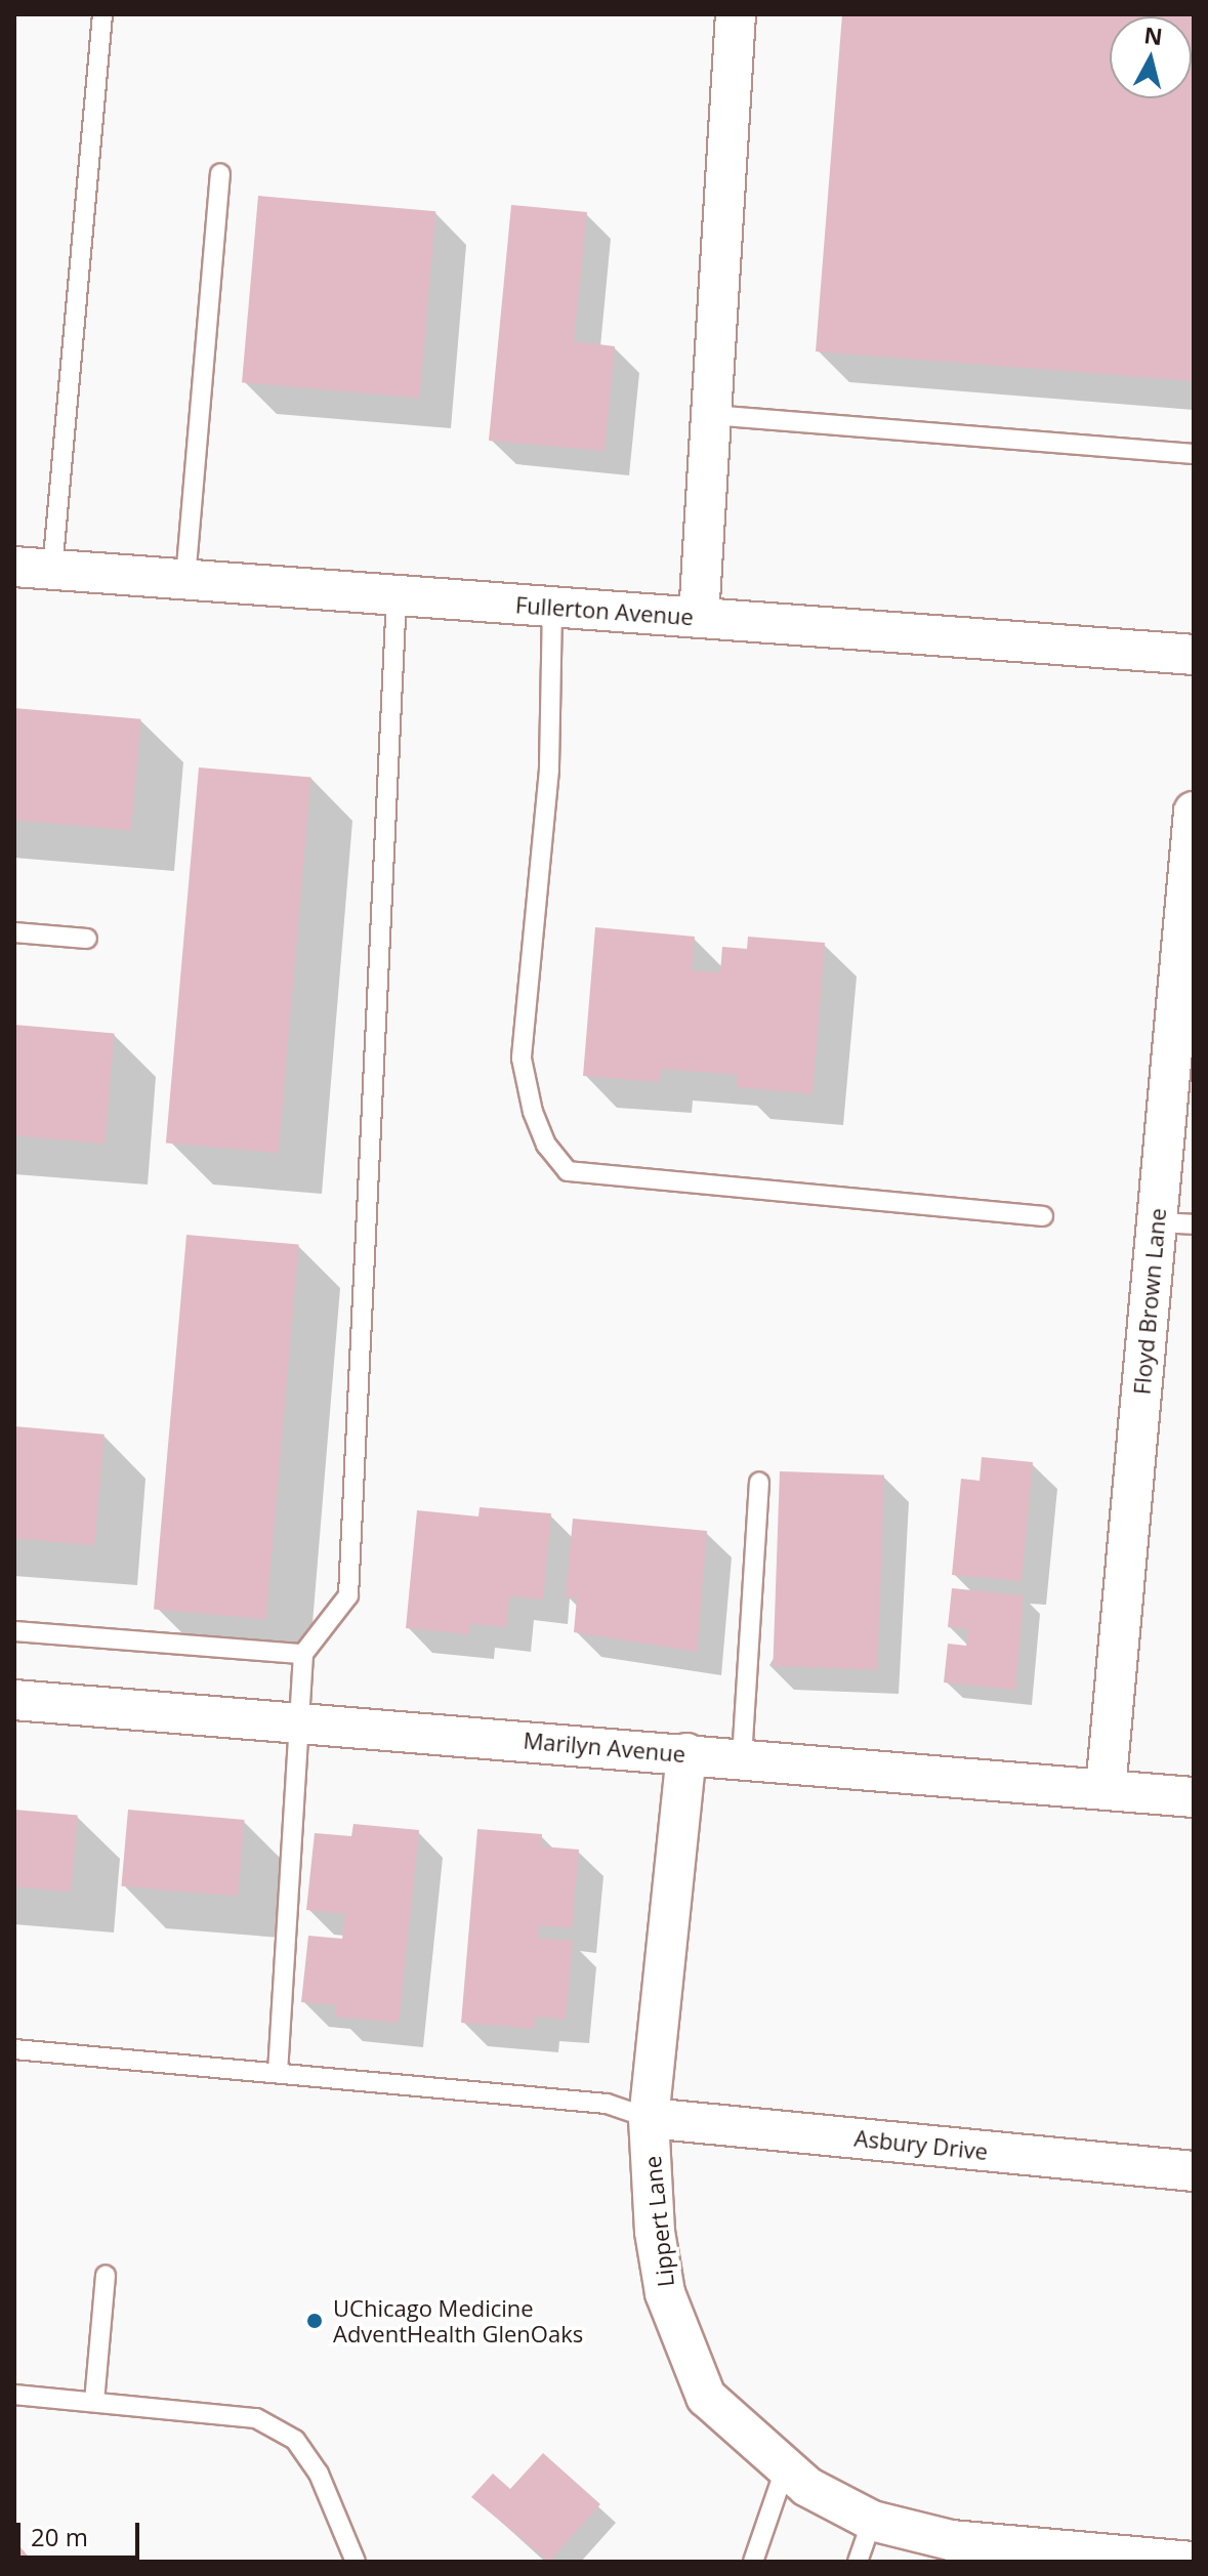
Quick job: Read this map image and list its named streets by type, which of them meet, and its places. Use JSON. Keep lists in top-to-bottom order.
{
  "streets": {
    "street": [
      "Fullerton Avenue",
      "Floyd Brown Lane",
      "Marilyn Avenue",
      "Asbury Drive",
      "Lippert Lane"
    ]
  },
  "crossings": [
    ["Floyd Brown Lane", "Marilyn Avenue"],
    ["Marilyn Avenue", "Lippert Lane"],
    ["Asbury Drive", "Lippert Lane"]
  ],
  "places": ["UChicago Medicine AdventHealth GlenOaks"],
  "scale_bar": "20 m",
  "north": "top"
}
